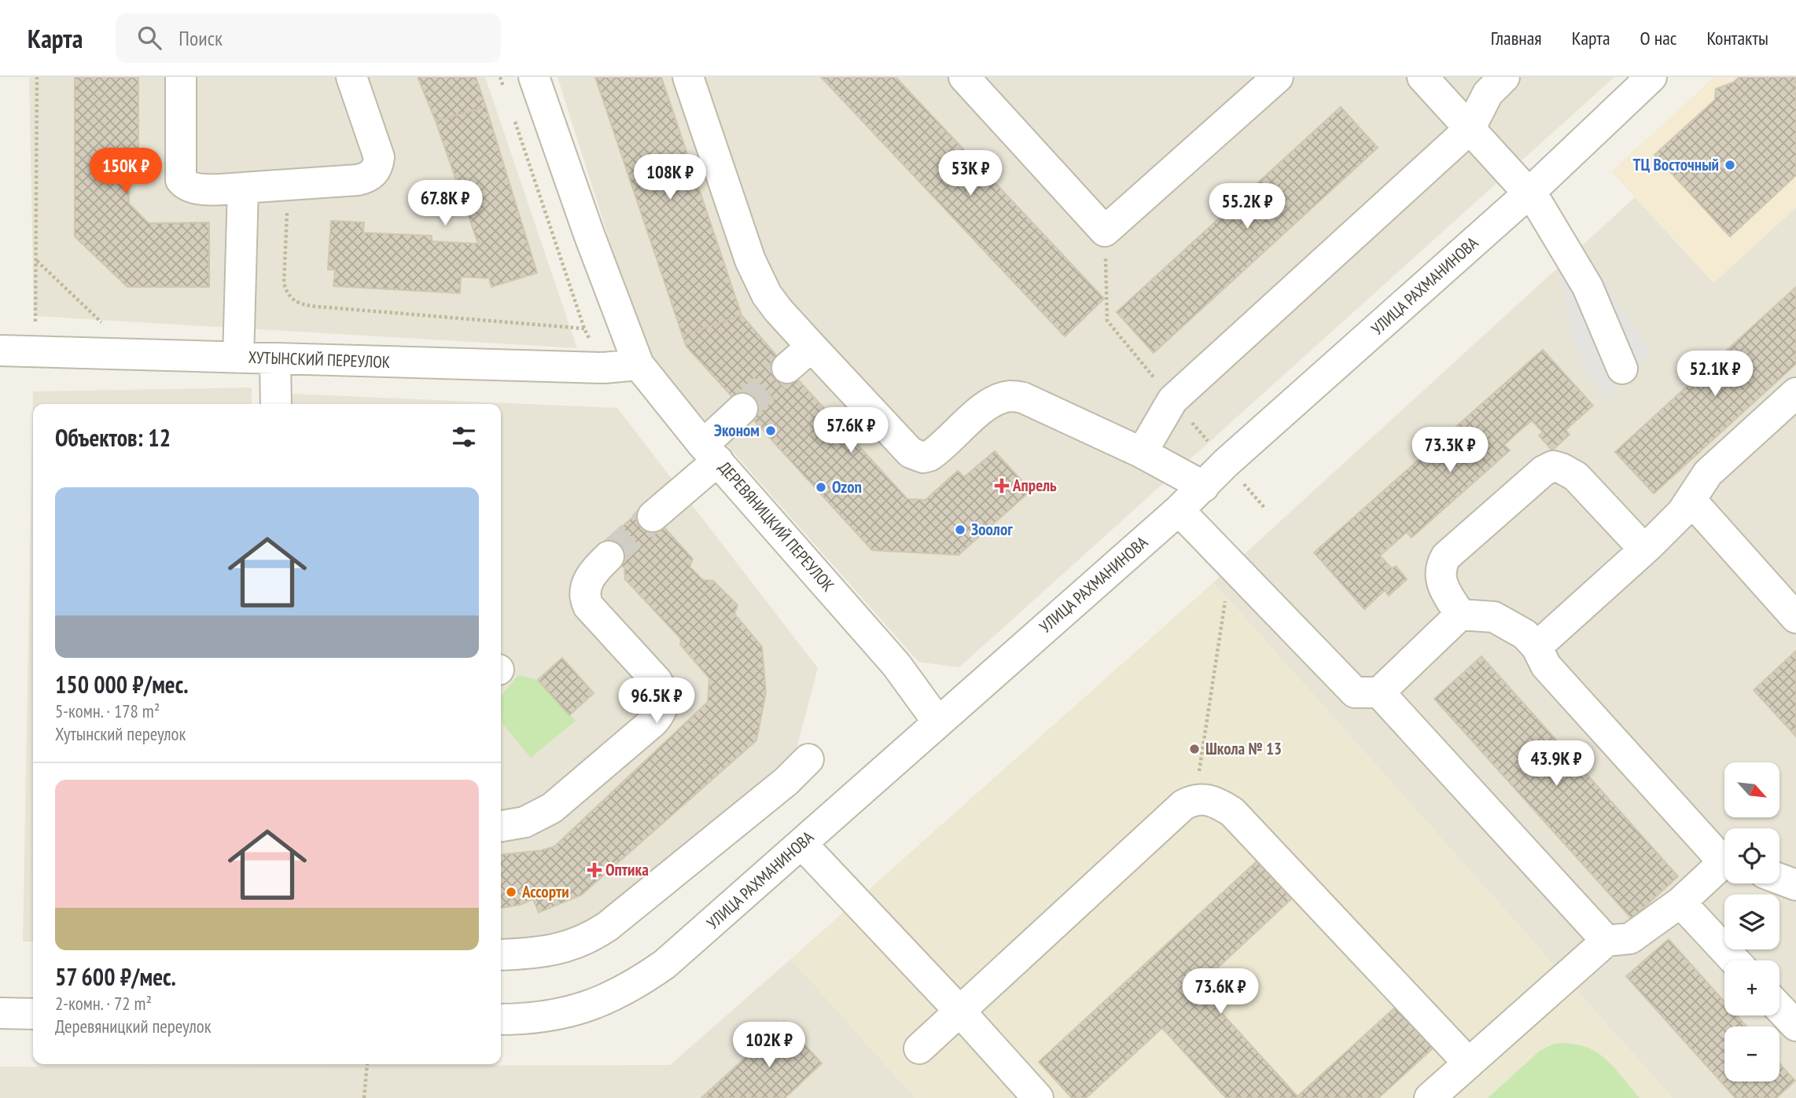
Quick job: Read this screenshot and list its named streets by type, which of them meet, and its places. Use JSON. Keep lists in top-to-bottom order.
{
  "streets": {
    "street": ["УЛИЦА РАХМАНИНОВА", "ХУТЫНСКИЙ ПЕРЕУЛОК", "ДЕРЕВЯНИЦКИЙ ПЕРЕУЛОК"]
  },
  "crossings": [
    ["УЛИЦА РАХМАНИНОВА", "ДЕРЕВЯНИЦКИЙ ПЕРЕУЛОК"],
    ["ХУТЫНСКИЙ ПЕРЕУЛОК", "ДЕРЕВЯНИЦКИЙ ПЕРЕУЛОК"]
  ],
  "places": {
    "other": [
      "ТЦ Восточный",
      "Эконом",
      "Ozon",
      "Зоолог",
      "Школа № 13",
      "Ассорти"
    ],
    "health": ["Апрель", "Оптика"]
  },
  "north": "bottom right",
  "page": {
    "header": "Карта",
    "search": "Поиск",
    "nav": [
      "Главная",
      "Карта",
      "О нас",
      "Контакты"
    ],
    "price": [
      "150K ₽",
      "53K ₽",
      "108K ₽",
      "67.8K ₽",
      "55.2K ₽",
      "52.1K ₽",
      "57.6K ₽",
      "73.3K ₽",
      "96.5K ₽",
      "43.9K ₽",
      "73.6K ₽",
      "102K ₽"
    ],
    "heading": "Объектов: 12",
    "list": [
      {
        "name": "150 000 ₽/мес.",
        "note": "5-комн. · 178 m² · Хутынский переулок"
      },
      {
        "name": "57 600 ₽/мес.",
        "note": "2-комн. · 72 m² · Деревяницкий переулок"
      }
    ],
    "map_buttons": ["+", "−"]
  }
}
